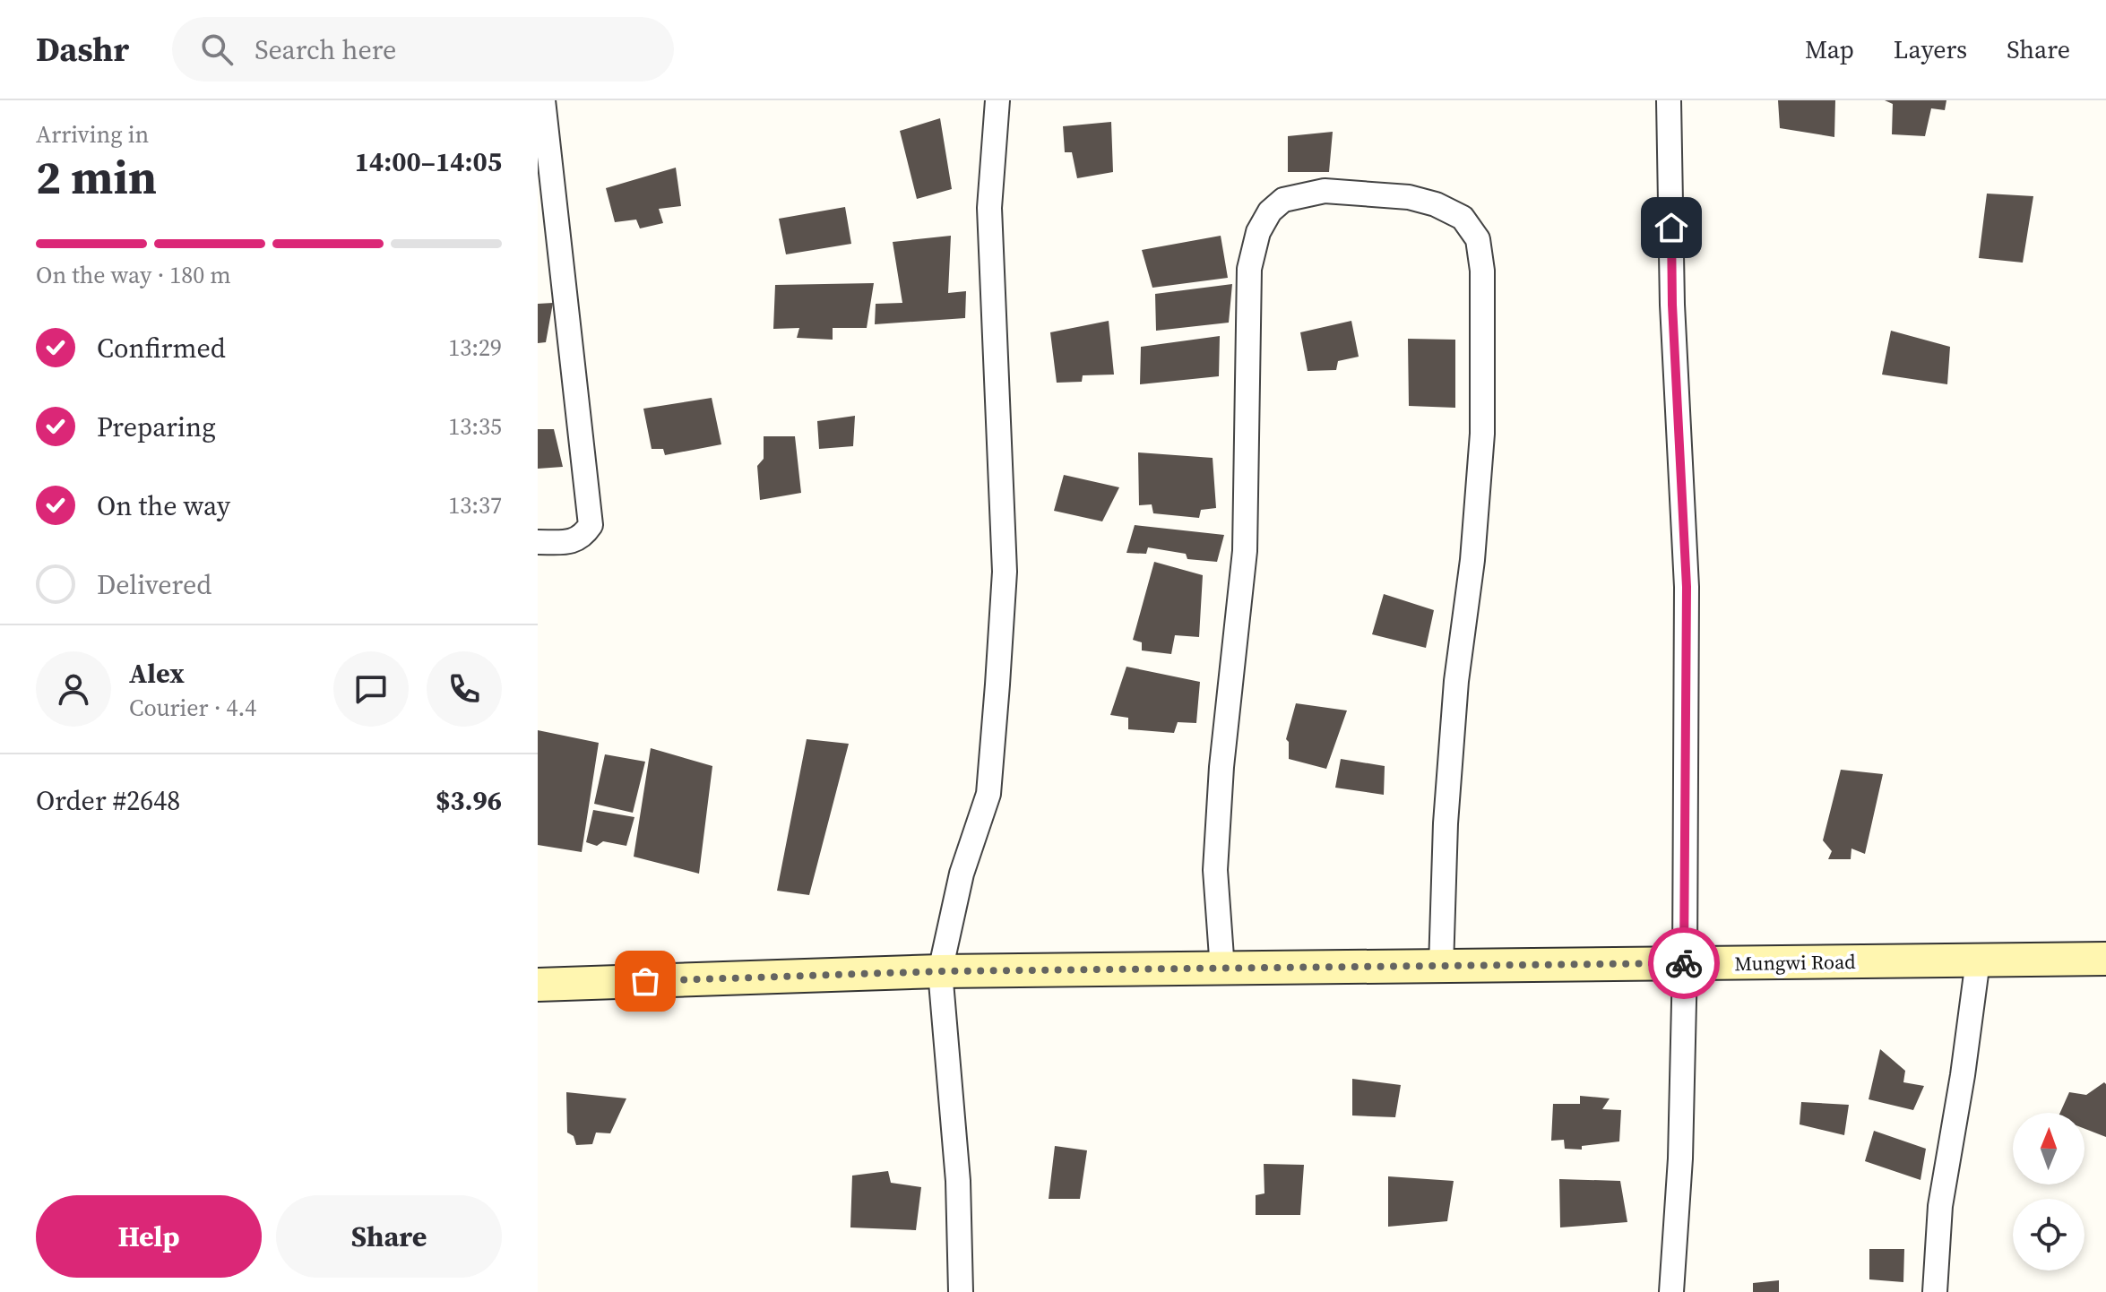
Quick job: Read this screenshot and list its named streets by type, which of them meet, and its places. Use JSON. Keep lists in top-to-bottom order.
{
  "streets": {
    "main road": ["Mungwi Road"]
  },
  "north": "top",
  "page": {
    "header": "Dashr",
    "search": "Search here",
    "nav": ["Map", "Layers", "Share"],
    "heading": ["2 min", "Arriving in", "14:00–14:05"],
    "panel": [
      "Alex",
      "Courier · 4.4",
      "Order #2648",
      "$3.96"
    ],
    "bar": "On the way · 180 m",
    "list": [
      ["Confirmed", "13:29"],
      ["Preparing", "13:35"],
      ["On the way", "13:37"],
      "Delivered"
    ],
    "buttons": ["Help", "Share"]
  }
}
